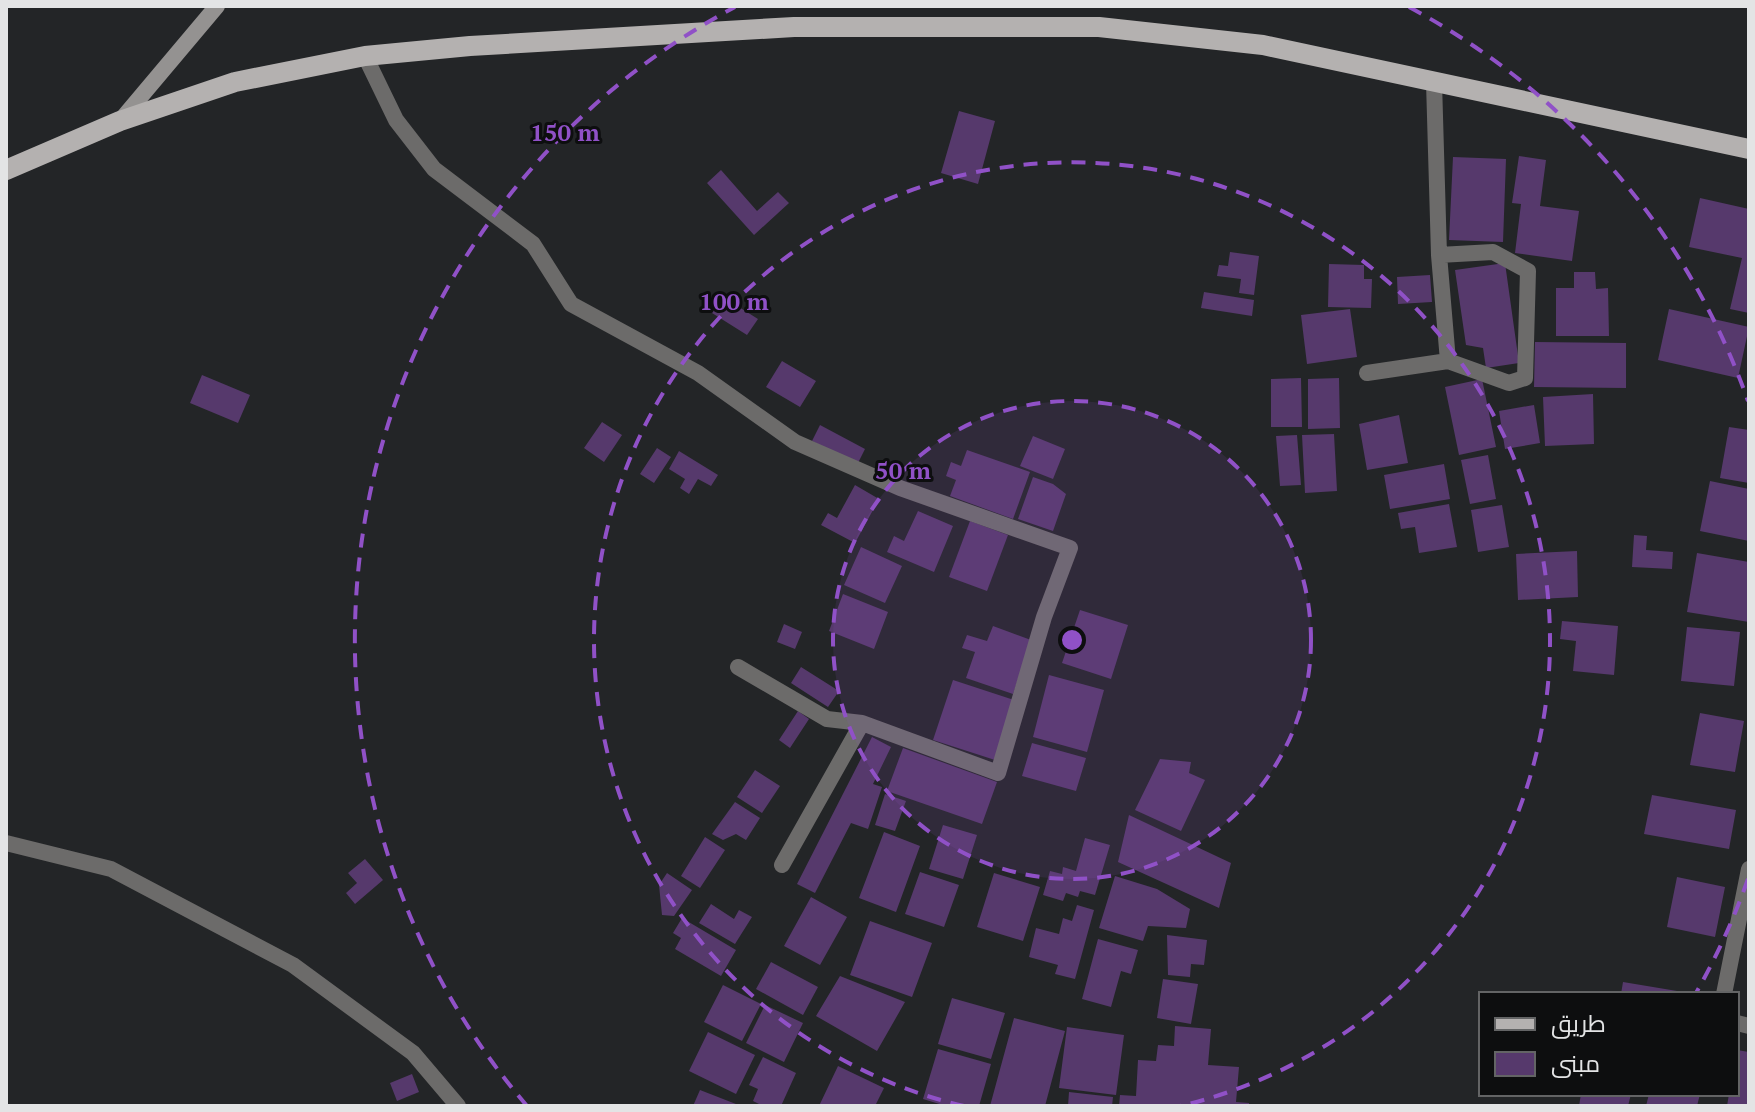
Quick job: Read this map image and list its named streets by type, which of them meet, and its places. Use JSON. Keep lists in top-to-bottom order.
{
  "legend": ["طريق", "مبنى"],
  "rings": ["150 m", "100 m", "50 m"]
}
